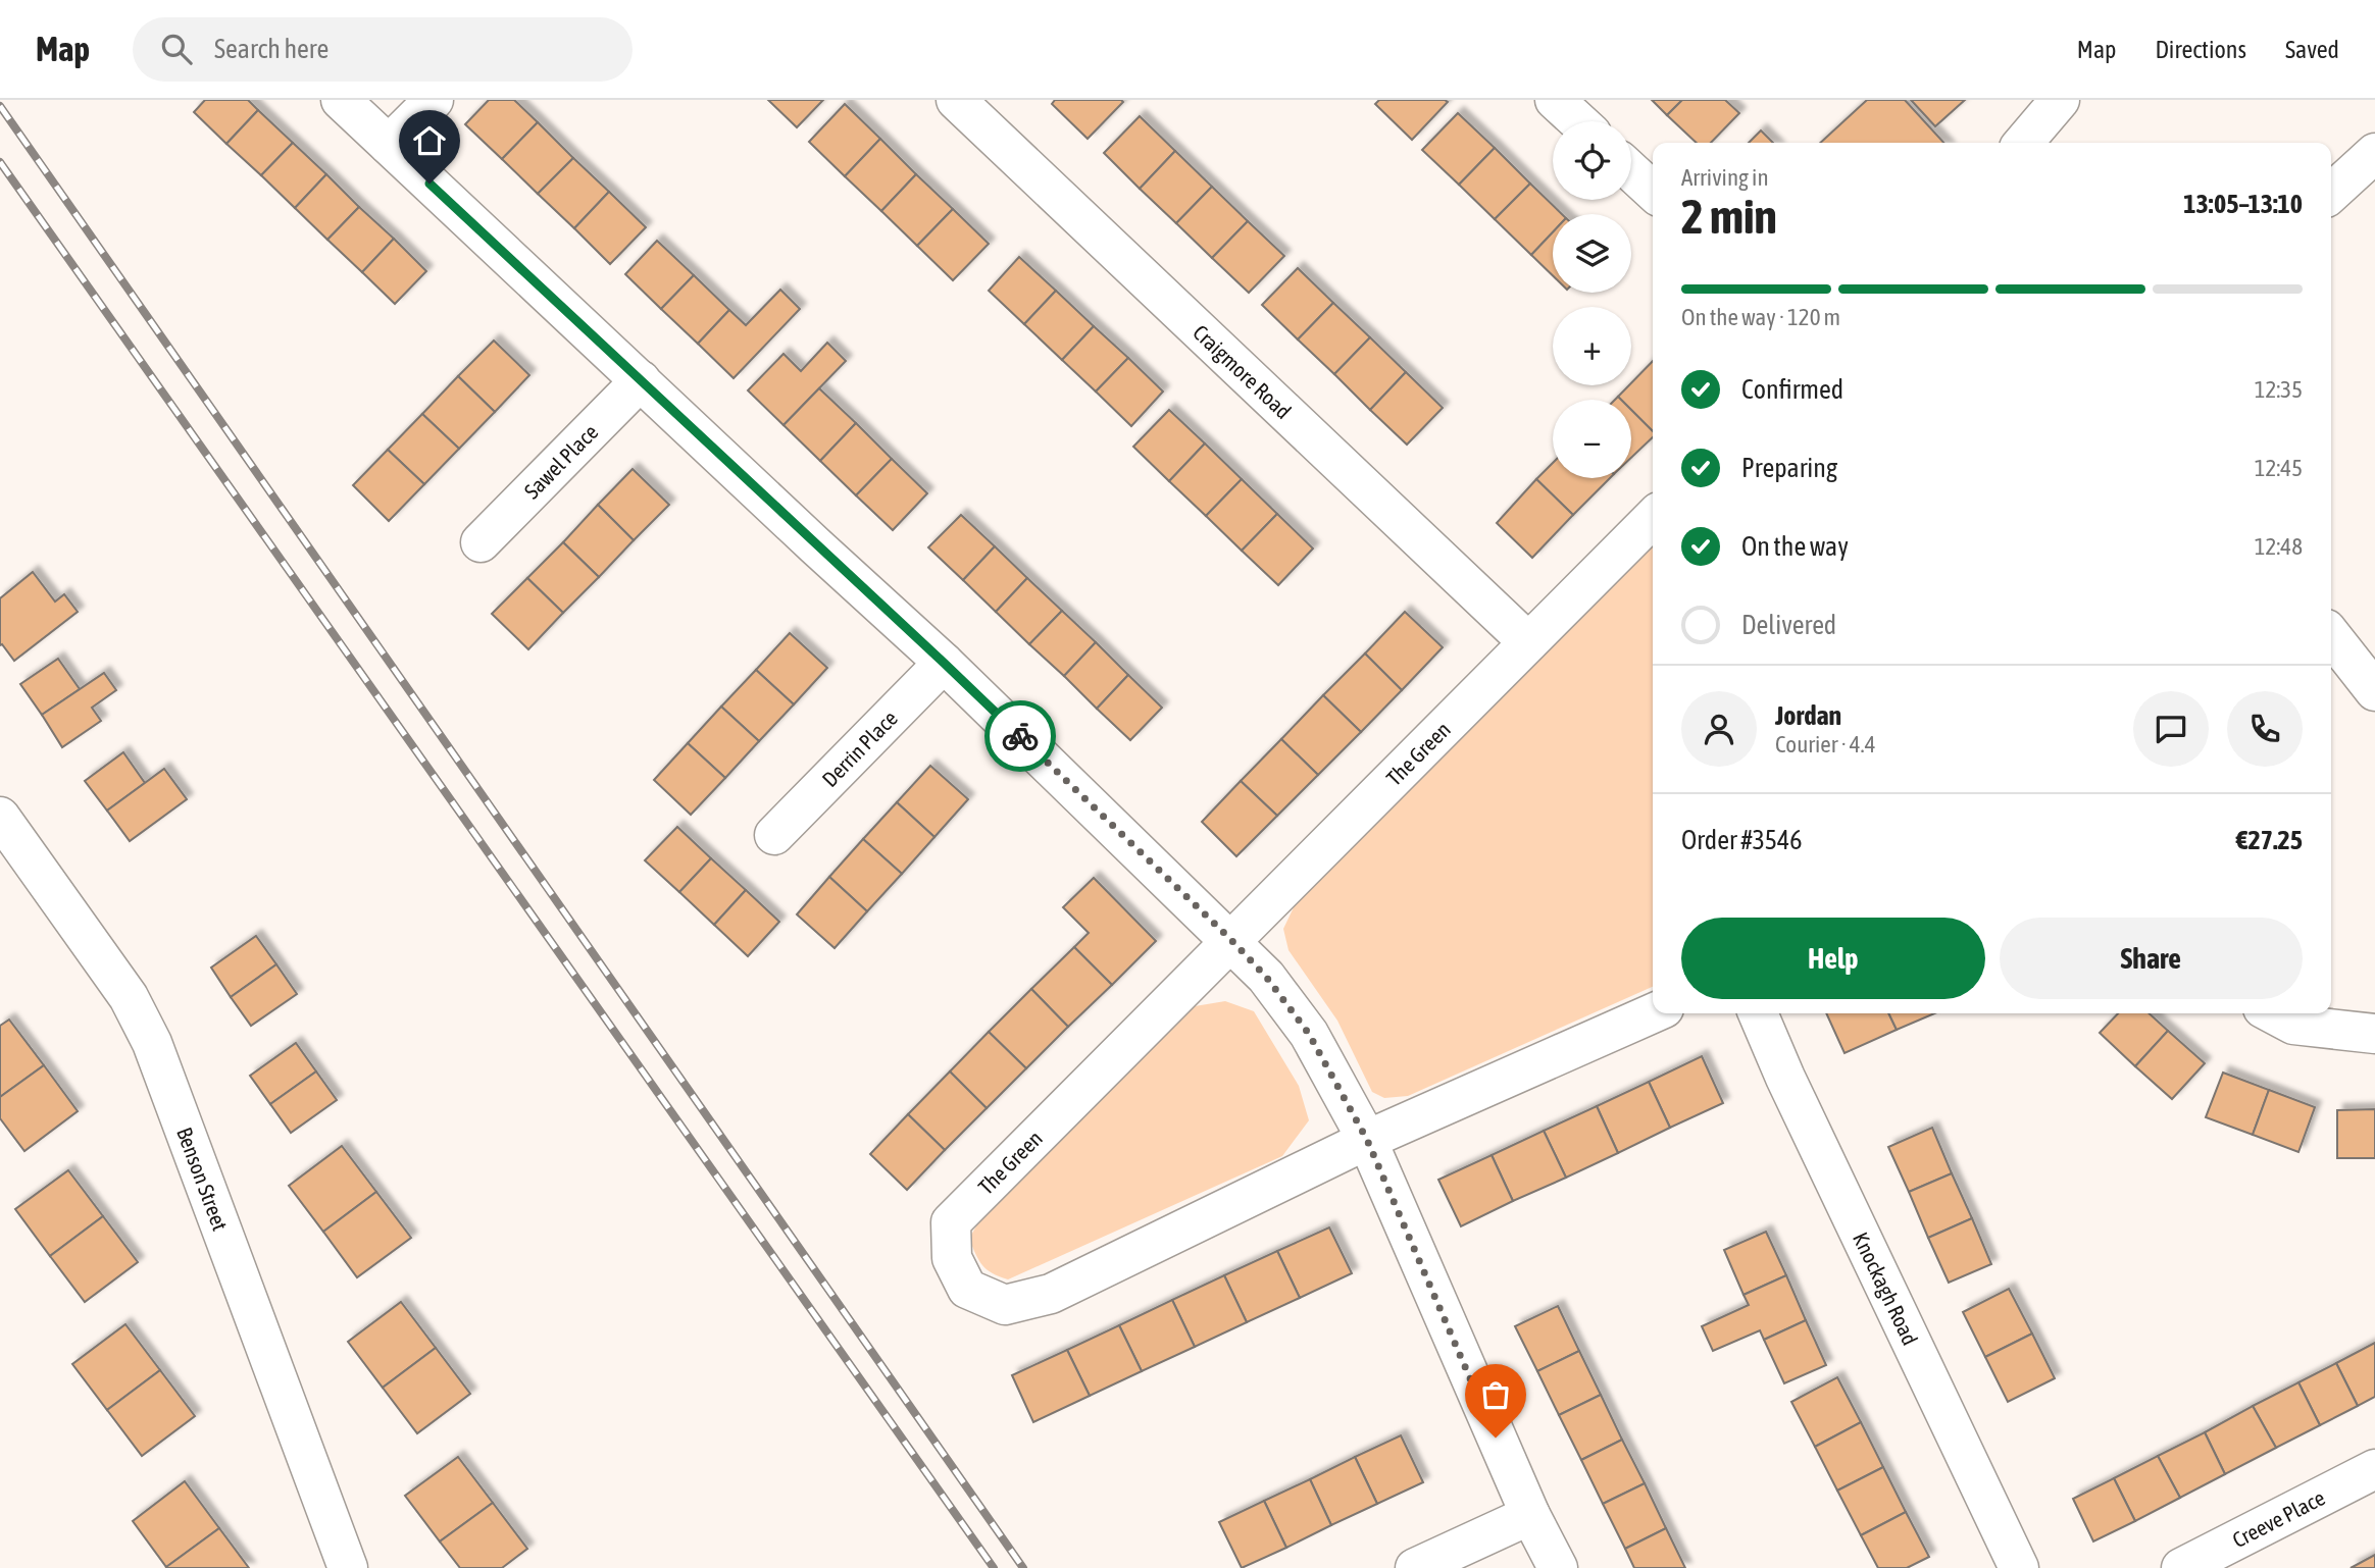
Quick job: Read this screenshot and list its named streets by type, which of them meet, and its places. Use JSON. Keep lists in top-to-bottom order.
{
  "streets": {
    "street": [
      "Craigmore Road",
      "Sawel Place",
      "Derrin Place",
      "The Green",
      "Benson Street",
      "Knockagh Road",
      "Creeve Place"
    ]
  },
  "crossings": [
    ["Craigmore Road", "The Green"]
  ],
  "page": {
    "header": "Map",
    "search": "Search here",
    "nav": ["Map", "Directions", "Saved"],
    "map_buttons": ["+", "−"],
    "heading": ["2 min", "Arriving in", "13:05–13:10"],
    "panel": [
      "Jordan",
      "Courier · 4.4",
      "Order #3546",
      "€27.25"
    ],
    "bar": "On the way · 120 m",
    "list": [
      ["Confirmed", "12:35"],
      ["Preparing", "12:45"],
      ["On the way", "12:48"],
      "Delivered"
    ],
    "buttons": ["Help", "Share"]
  }
}
